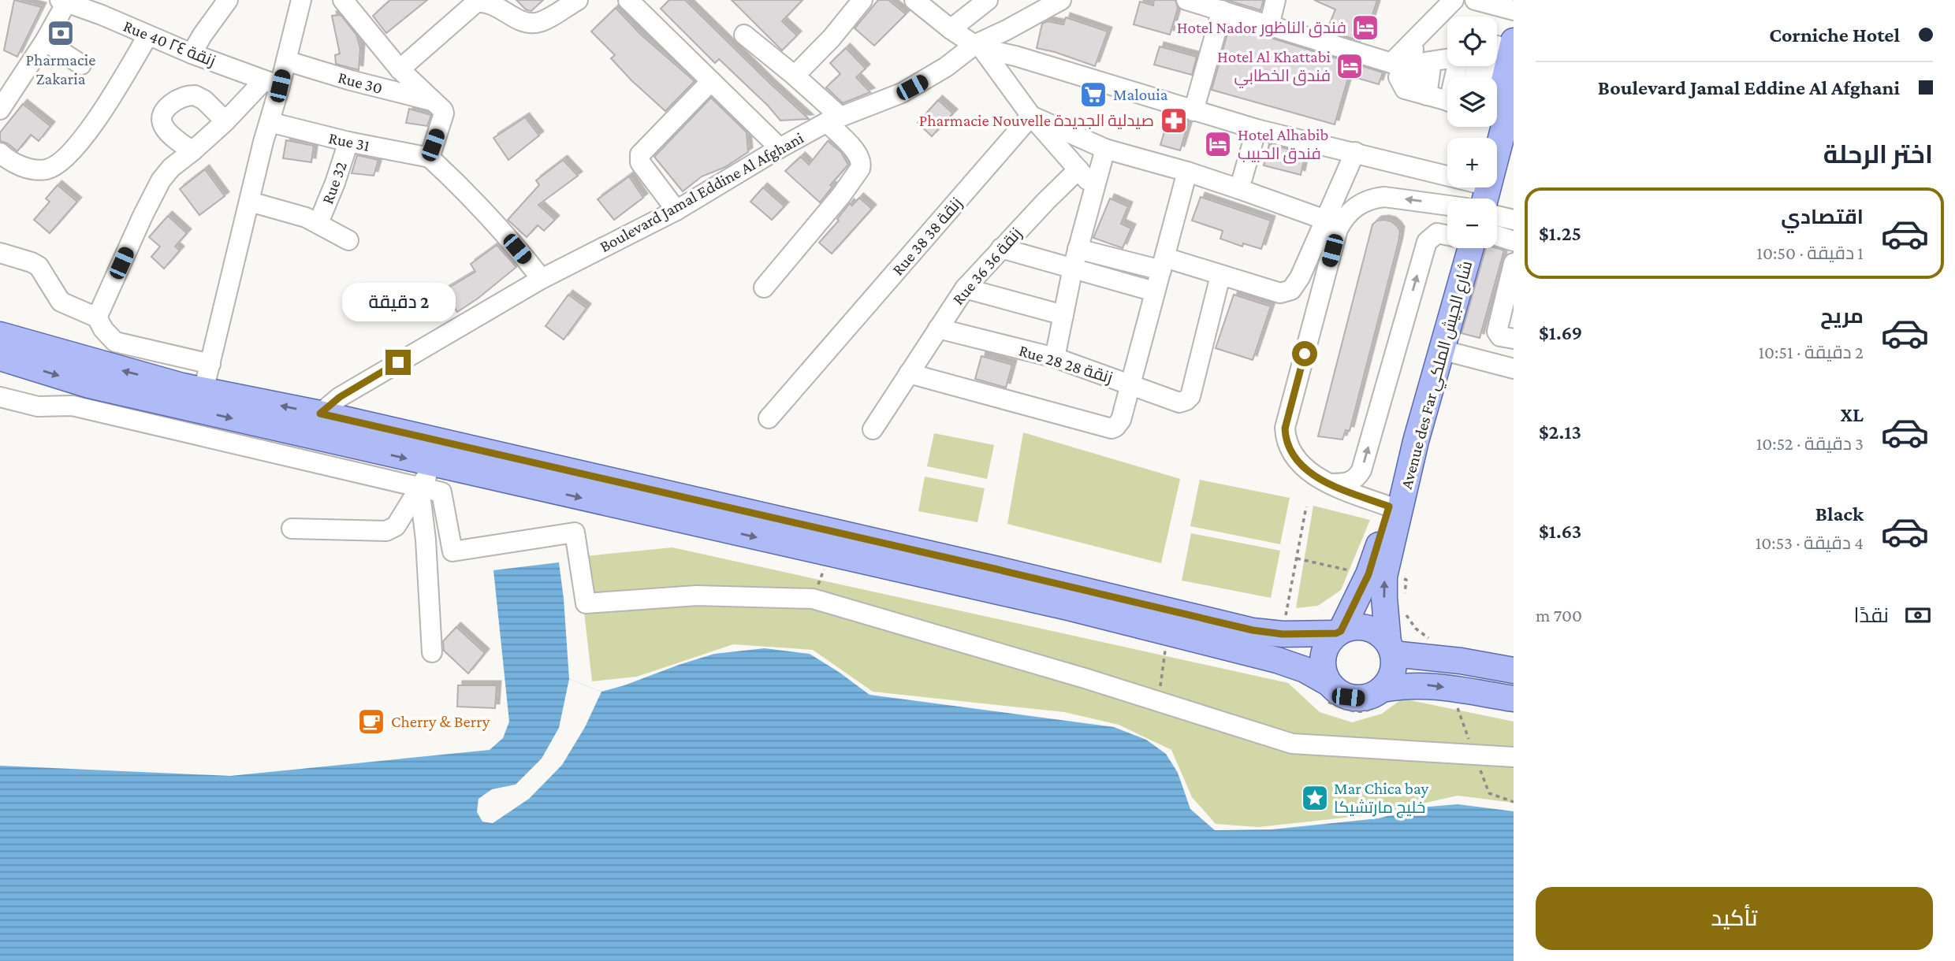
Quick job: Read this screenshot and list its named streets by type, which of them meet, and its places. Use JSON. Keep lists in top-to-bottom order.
{
  "streets": {
    "main road": ["Avenue des Far شارع الجيش الملكي"],
    "street": [
      "Rue 40 زنقة ٢٤",
      "Rue 30",
      "Rue 31",
      "Rue 32",
      "Boulevard Jamal Eddine Al Afghani",
      "Rue 38 زنقة 38",
      "Rue 36 زنقة 36",
      "Rue 28 زنقة 28"
    ]
  },
  "crossings": [
    ["Rue 31", "Rue 32"],
    ["Rue 36 زنقة 36", "Rue 28 زنقة 28"]
  ],
  "places": {
    "hotel": ["Hotel Nador فندق الناظور", "Hotel Al Khattabi فندق الخطابي", "Hotel Alhabib فندق الحبيب"],
    "bank": ["Pharmacie Zakaria"],
    "supermarket": ["Malouia"],
    "pharmacy": ["Pharmacie Nouvelle صيدلية الجديدة"],
    "cafe": ["Cherry & Berry"],
    "place": ["Mar Chica bay خليج مارتشيكا"]
  },
  "page": {
    "banner": ["Corniche Hotel", "Boulevard Jamal Eddine Al Afghani"],
    "map_buttons": ["+", "−"],
    "heading": "اختر الرحلة",
    "list": [
      {
        "name": "اقتصادي",
        "note": "1 دقيقة · 10:50",
        "value": "$1.25"
      },
      {
        "name": "مريح",
        "note": "2 دقيقة · 10:51",
        "value": "$1.69"
      },
      {
        "name": "XL",
        "note": "3 دقيقة · 10:52",
        "value": "$2.13"
      },
      {
        "name": "Black",
        "note": "4 دقيقة · 10:53",
        "value": "$1.63"
      }
    ],
    "bubble": "2 دقيقة",
    "pay": ["نقدًا", "700 m"],
    "buttons": "تأكيد"
  }
}
